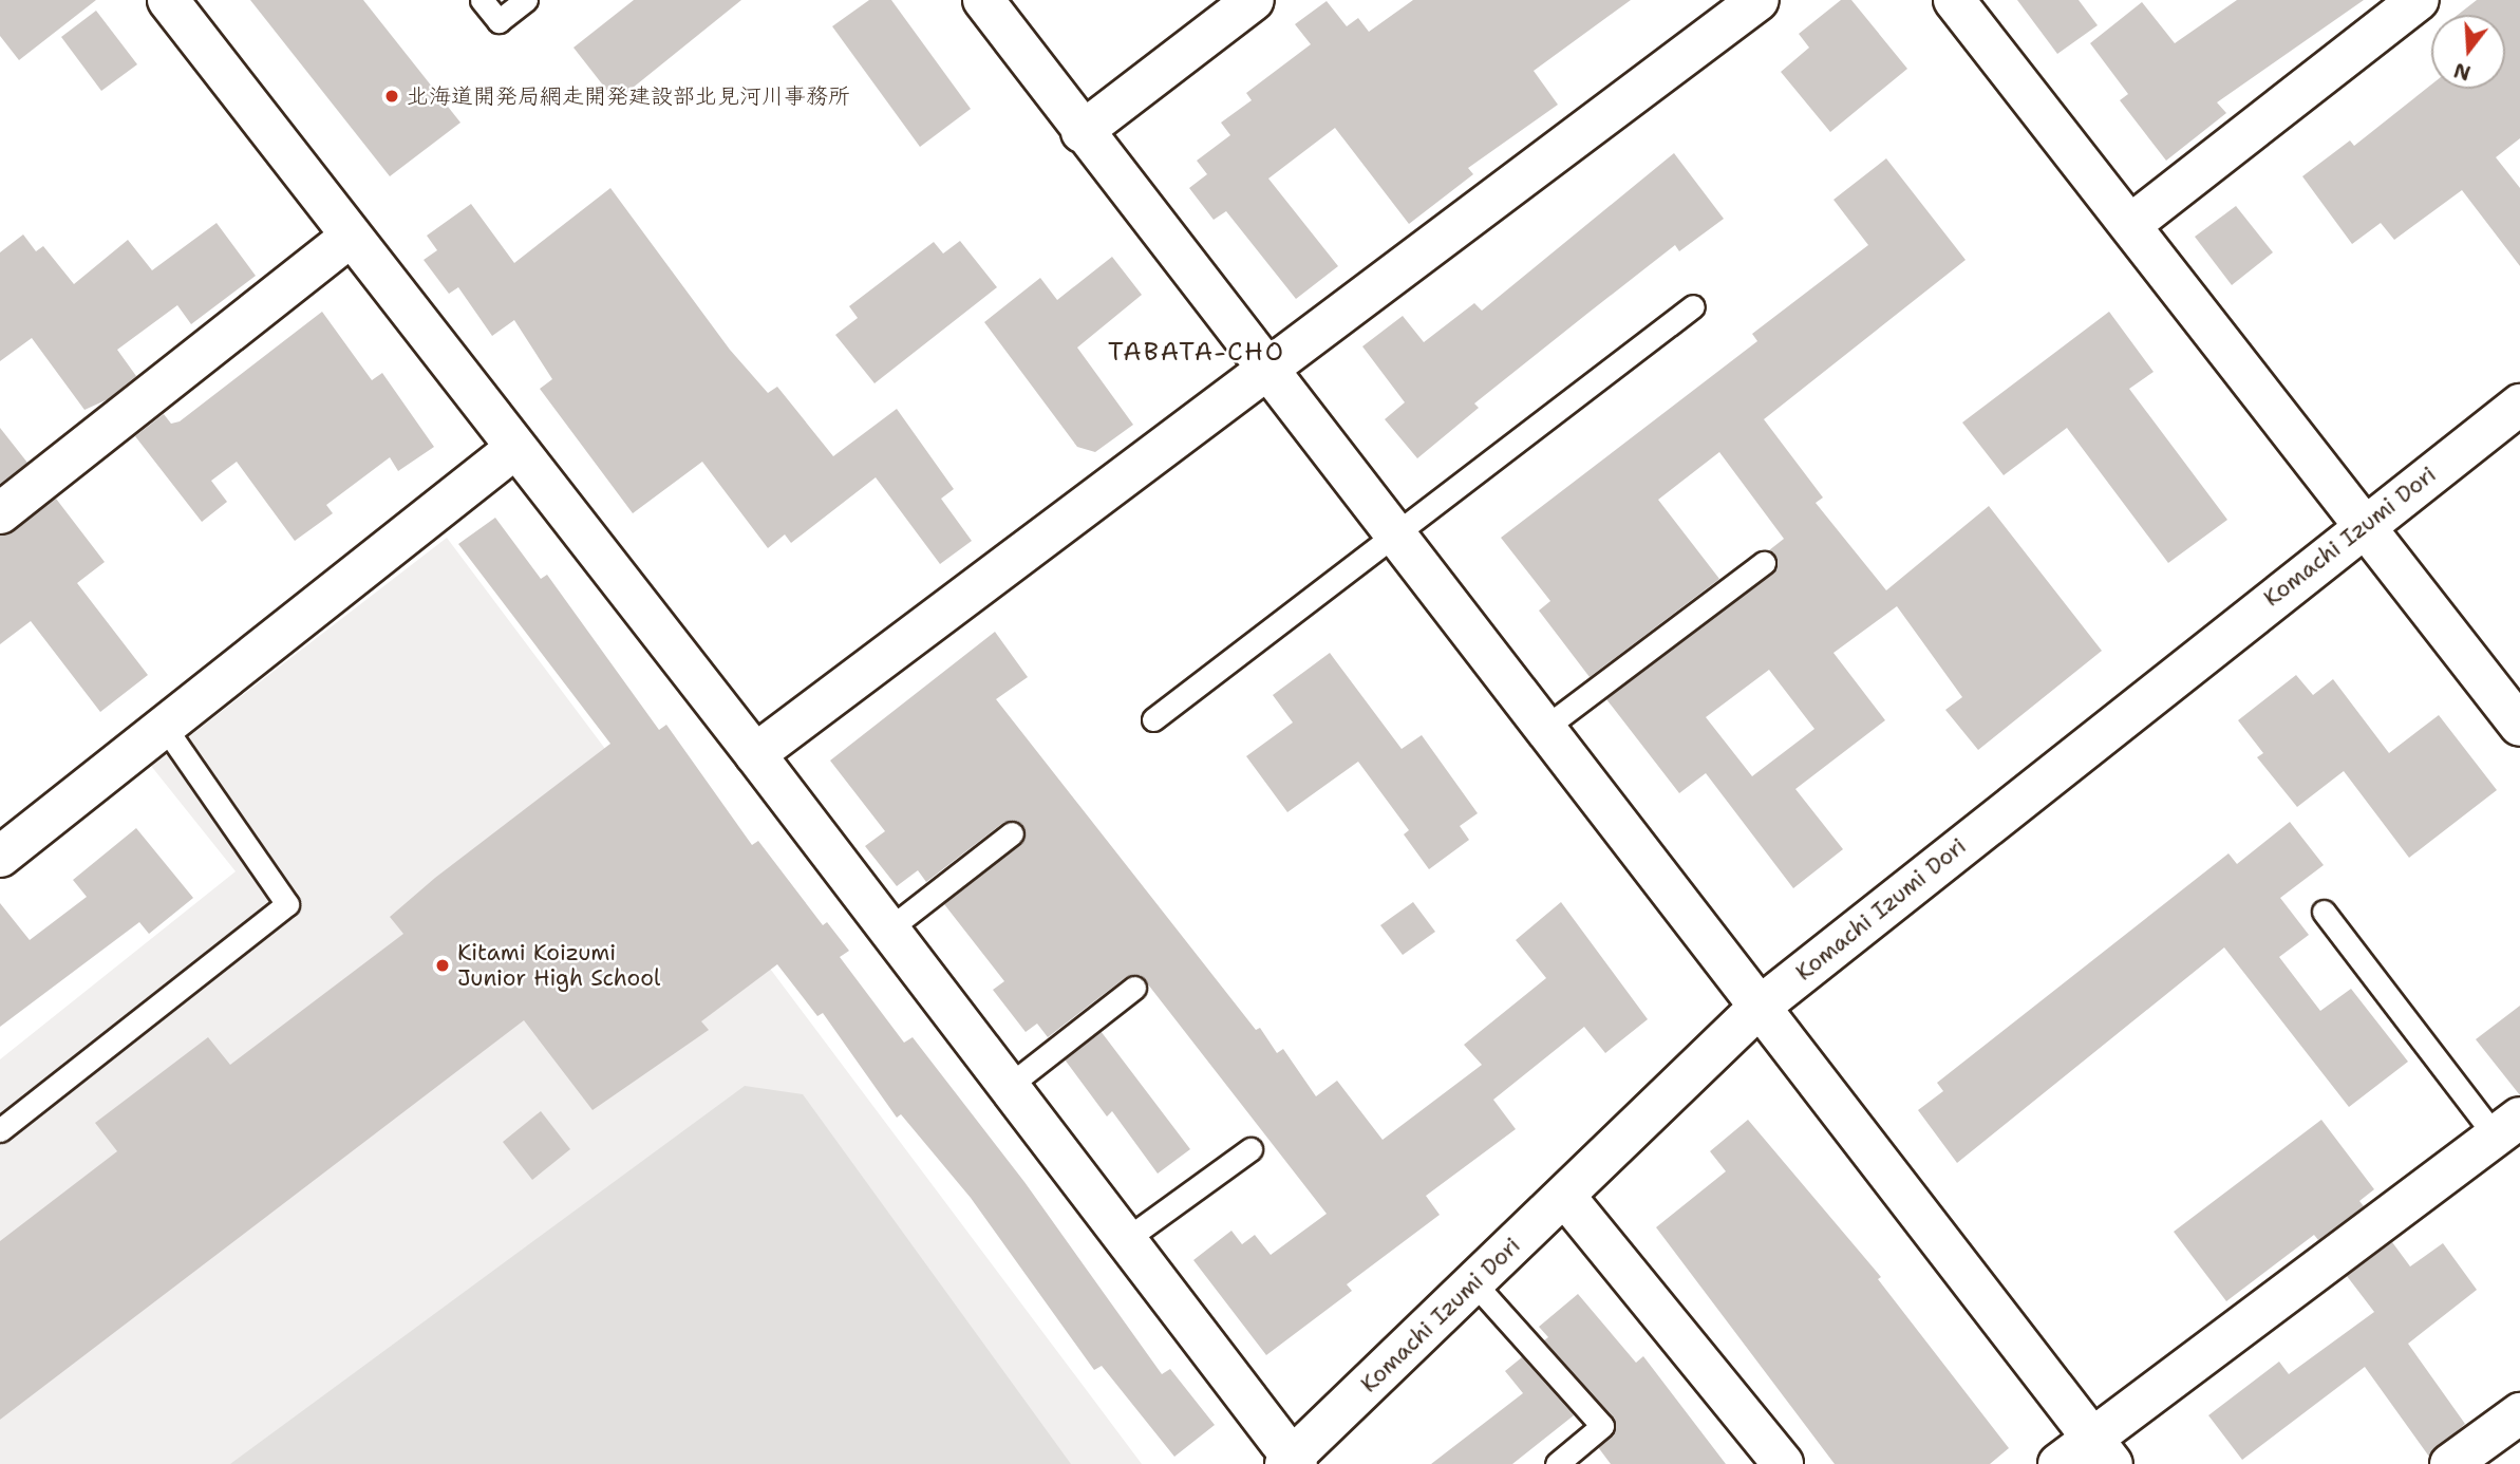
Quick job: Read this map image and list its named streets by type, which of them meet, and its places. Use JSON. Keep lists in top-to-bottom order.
{
  "streets": {
    "street": ["Komachi Izumi Dori"]
  },
  "districts": ["TABATA-CHO"],
  "places": ["北海道開発局網走開発建設部北見河川事務所", "Kitami Koizumi Junior High School"],
  "north": "bottom"
}
